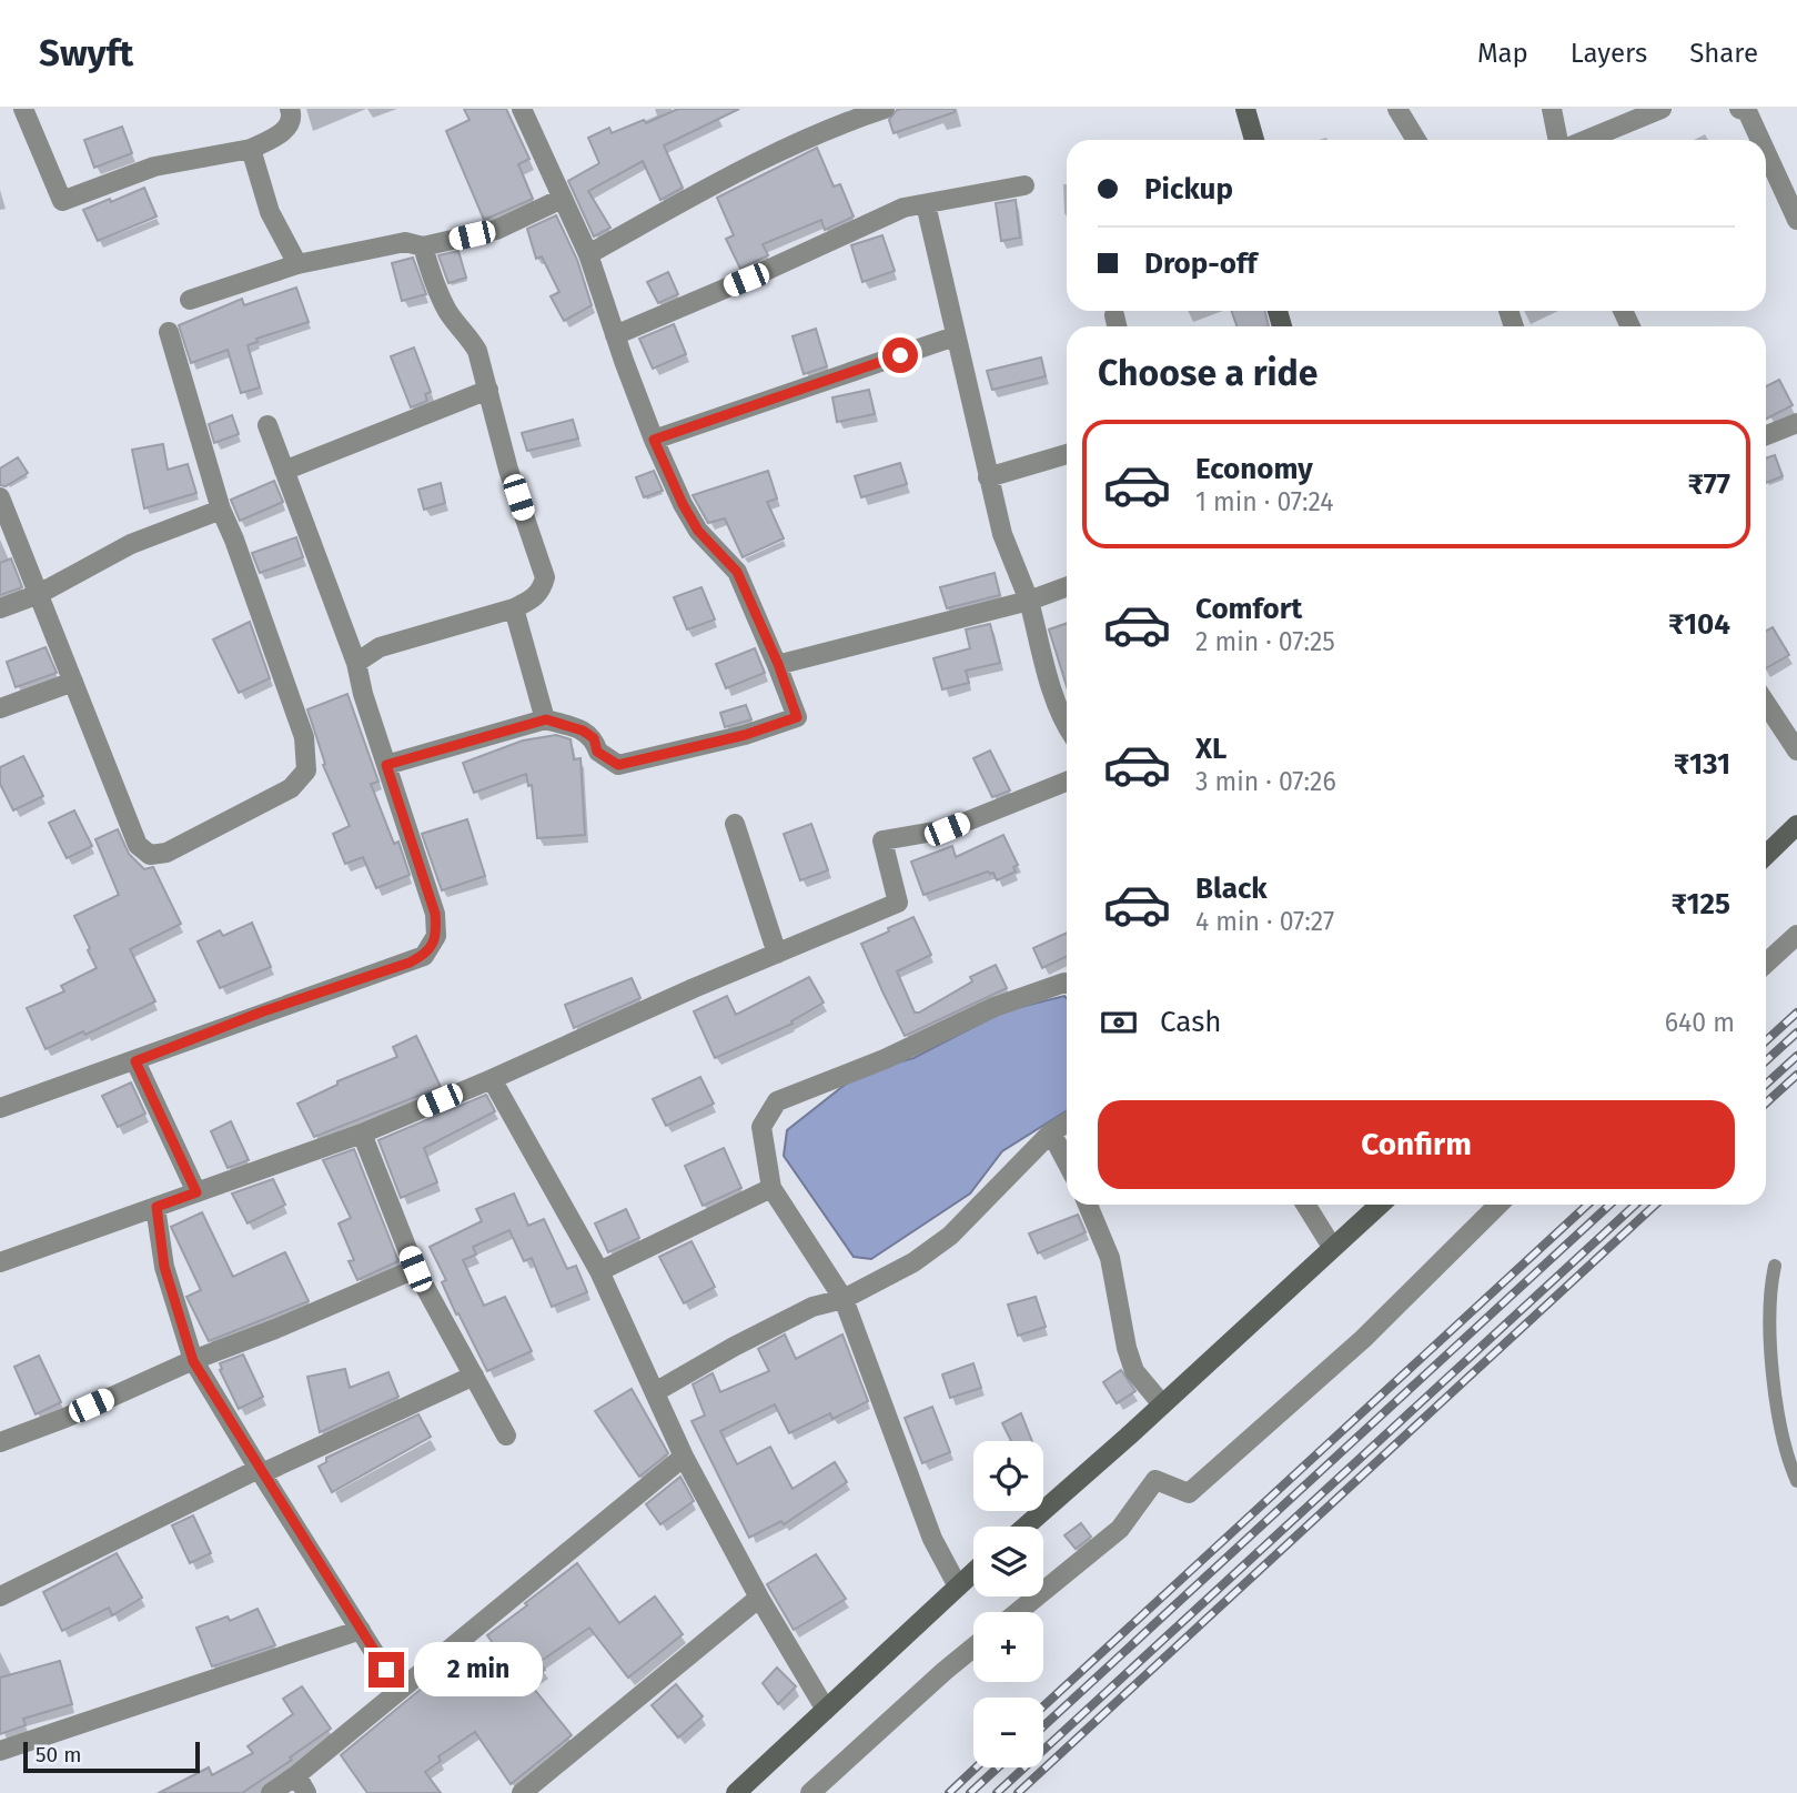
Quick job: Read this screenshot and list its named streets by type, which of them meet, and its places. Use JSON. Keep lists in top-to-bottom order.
{
  "scale_bar": "50 m",
  "page": {
    "header": "Swyft",
    "nav": ["Map", "Layers", "Share"],
    "banner": ["Pickup", "Drop-off"],
    "heading": "Choose a ride",
    "list": [
      {
        "name": "Economy",
        "note": "1 min · 07:24",
        "value": "₹77"
      },
      {
        "name": "Comfort",
        "note": "2 min · 07:25",
        "value": "₹104"
      },
      {
        "name": "XL",
        "note": "3 min · 07:26",
        "value": "₹131"
      },
      {
        "name": "Black",
        "note": "4 min · 07:27",
        "value": "₹125"
      }
    ],
    "pay": ["Cash", "640 m"],
    "buttons": "Confirm",
    "map_buttons": ["+", "−"],
    "bubble": "2 min",
    "scale": "50 m"
  }
}
